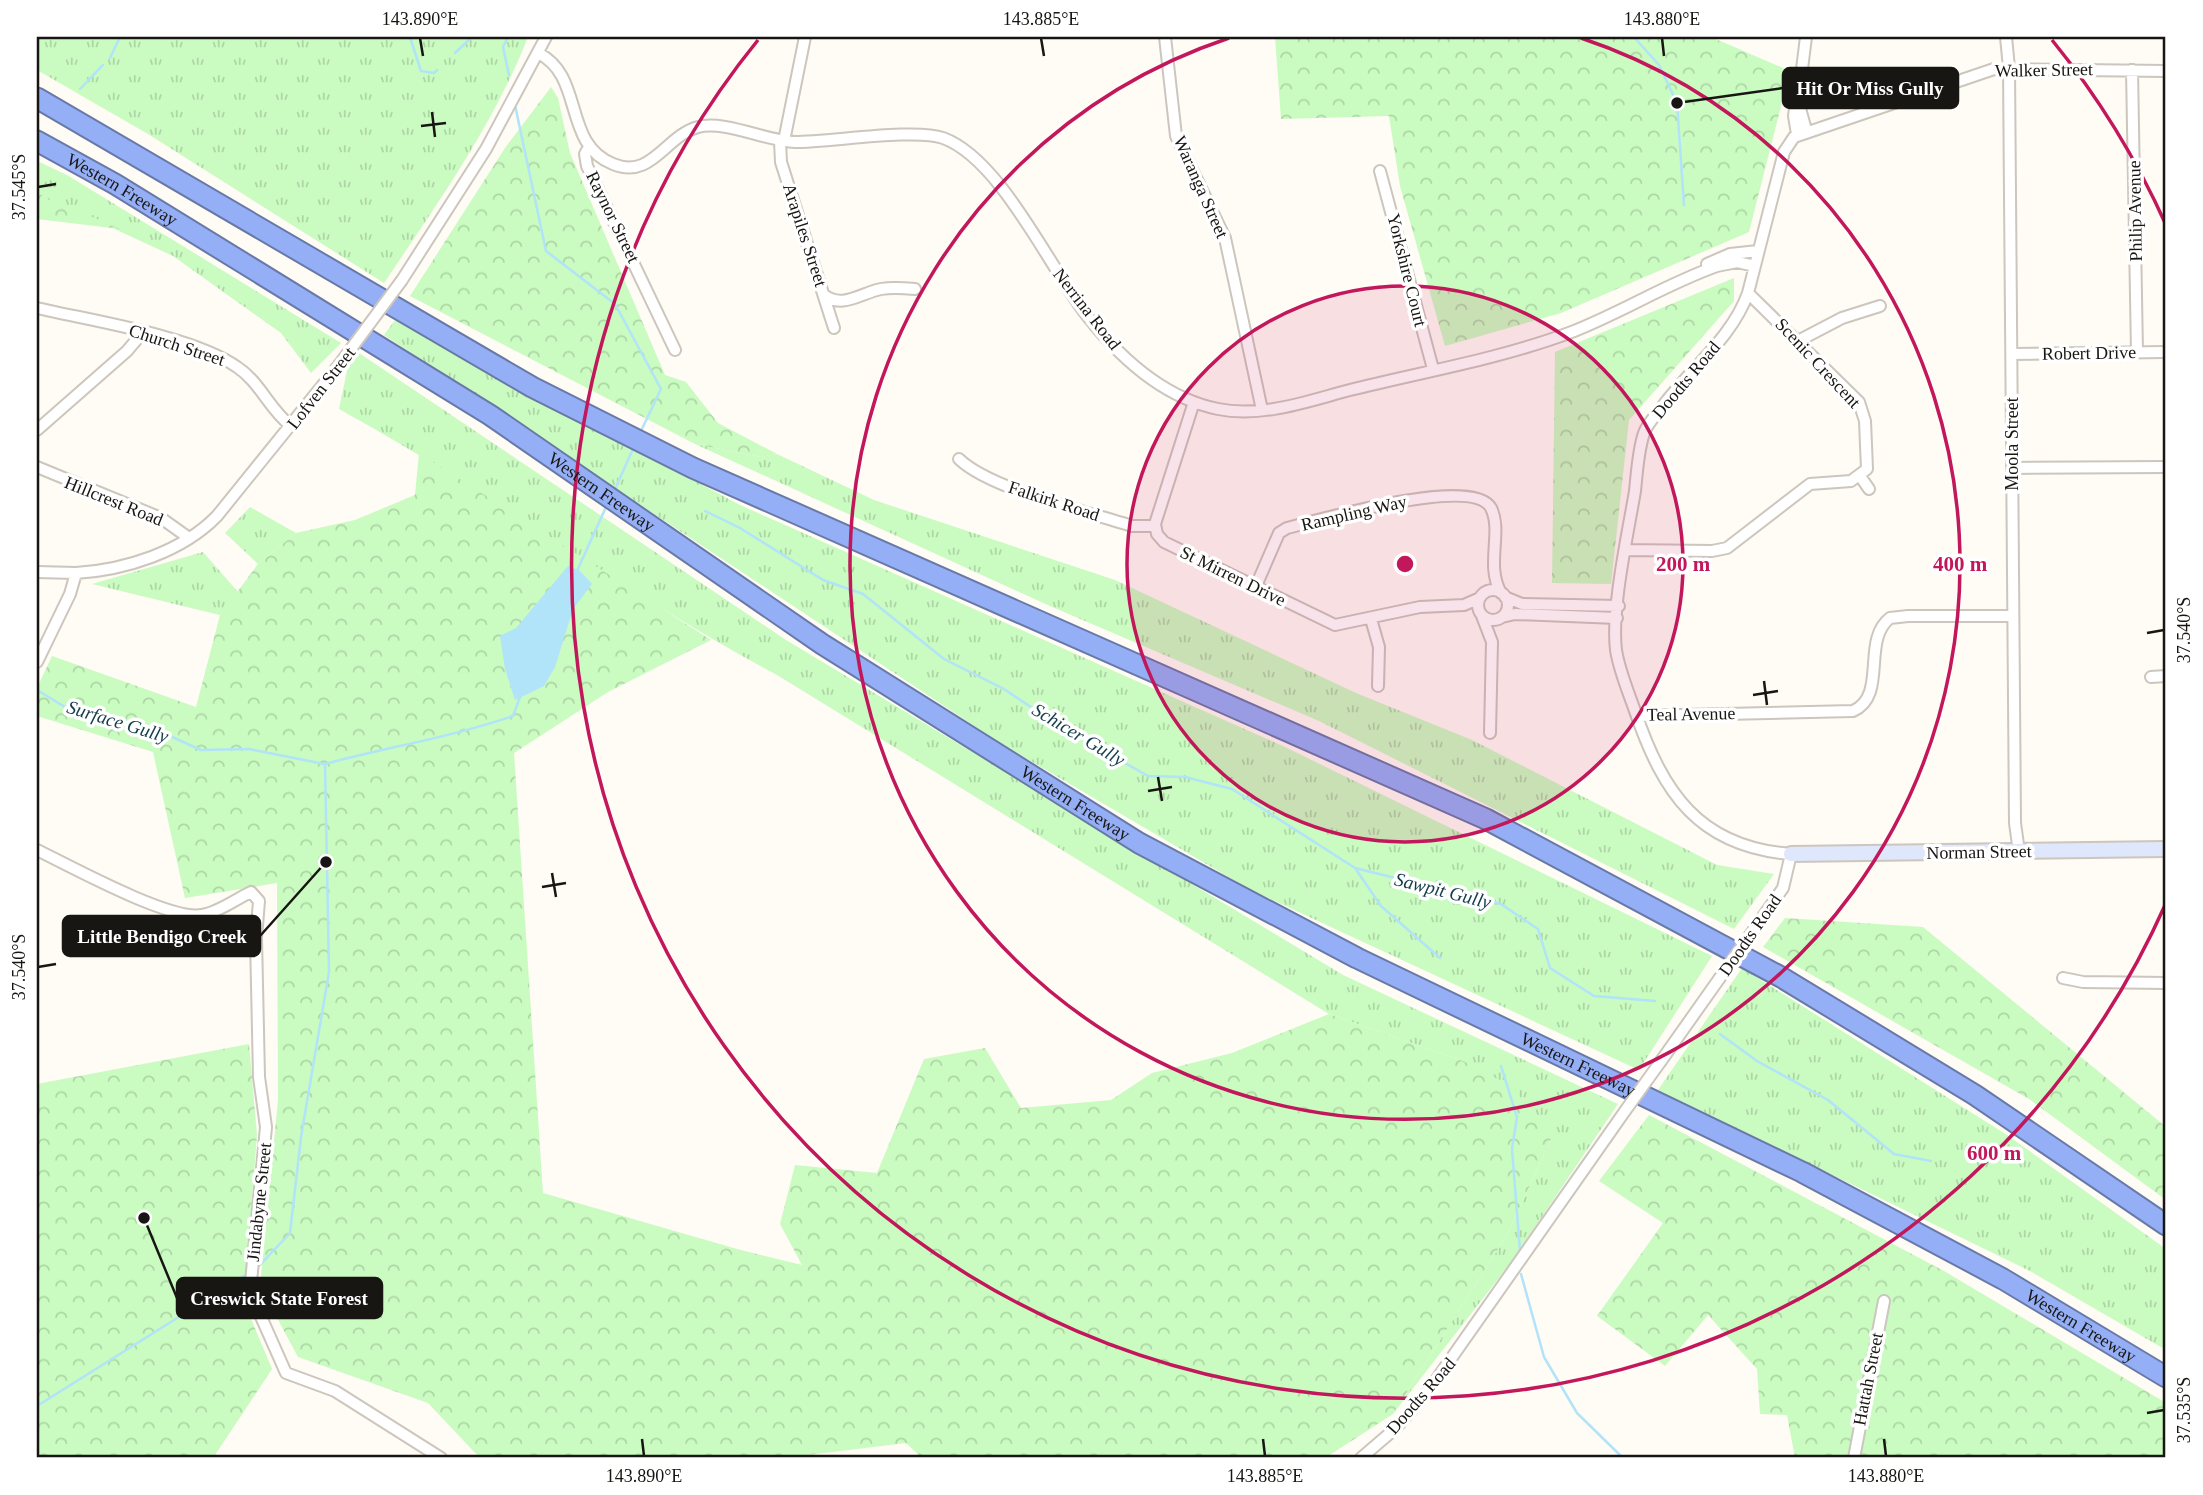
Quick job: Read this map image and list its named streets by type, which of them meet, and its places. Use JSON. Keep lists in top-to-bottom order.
{
  "streets": {
    "highway": ["Western Freeway"],
    "street": [
      "Walker Street",
      "Waranga Street",
      "Philip Avenue",
      "Raynor Street",
      "Arapiles Street",
      "Yorkshire Court",
      "Nerrina Road",
      "Church Street",
      "Robert Drive",
      "Scenic Crescent",
      "Doodts Road",
      "Lofven Street",
      "Moola Street",
      "Hillcrest Road",
      "Falkirk Road",
      "Rampling Way",
      "St Mirren Drive",
      "Teal Avenue",
      "Norman Street",
      "Jindabyne Street",
      "Hattah Street"
    ]
  },
  "crossings": [
    ["Walker Street", "Philip Avenue"],
    ["Walker Street", "Doodts Road"],
    ["Walker Street", "Moola Street"],
    ["Waranga Street", "Nerrina Road"],
    ["Philip Avenue", "Robert Drive"],
    ["Raynor Street", "Nerrina Road"],
    ["Raynor Street", "Lofven Street"],
    ["Arapiles Street", "Nerrina Road"],
    ["Yorkshire Court", "Nerrina Road"],
    ["Nerrina Road", "Doodts Road"],
    ["Church Street", "Lofven Street"],
    ["Robert Drive", "Moola Street"],
    ["Scenic Crescent", "Doodts Road"],
    ["Doodts Road", "Teal Avenue"],
    ["Doodts Road", "Norman Street"],
    ["Lofven Street", "Hillcrest Road"],
    ["Moola Street", "Norman Street"],
    ["Falkirk Road", "St Mirren Drive"],
    ["Rampling Way", "St Mirren Drive"]
  ],
  "water": ["Surface Gully", "Schicer Gully", "Sawpit Gully"],
  "places": ["Hit Or Miss Gully", "Little Bendigo Creek", "Creswick State Forest"],
  "coordinates": [
    "143.890°E",
    "143.885°E",
    "143.880°E",
    "37.545°S",
    "37.540°S",
    "37.535°S"
  ],
  "rings": ["200 m", "400 m", "600 m"]
}
